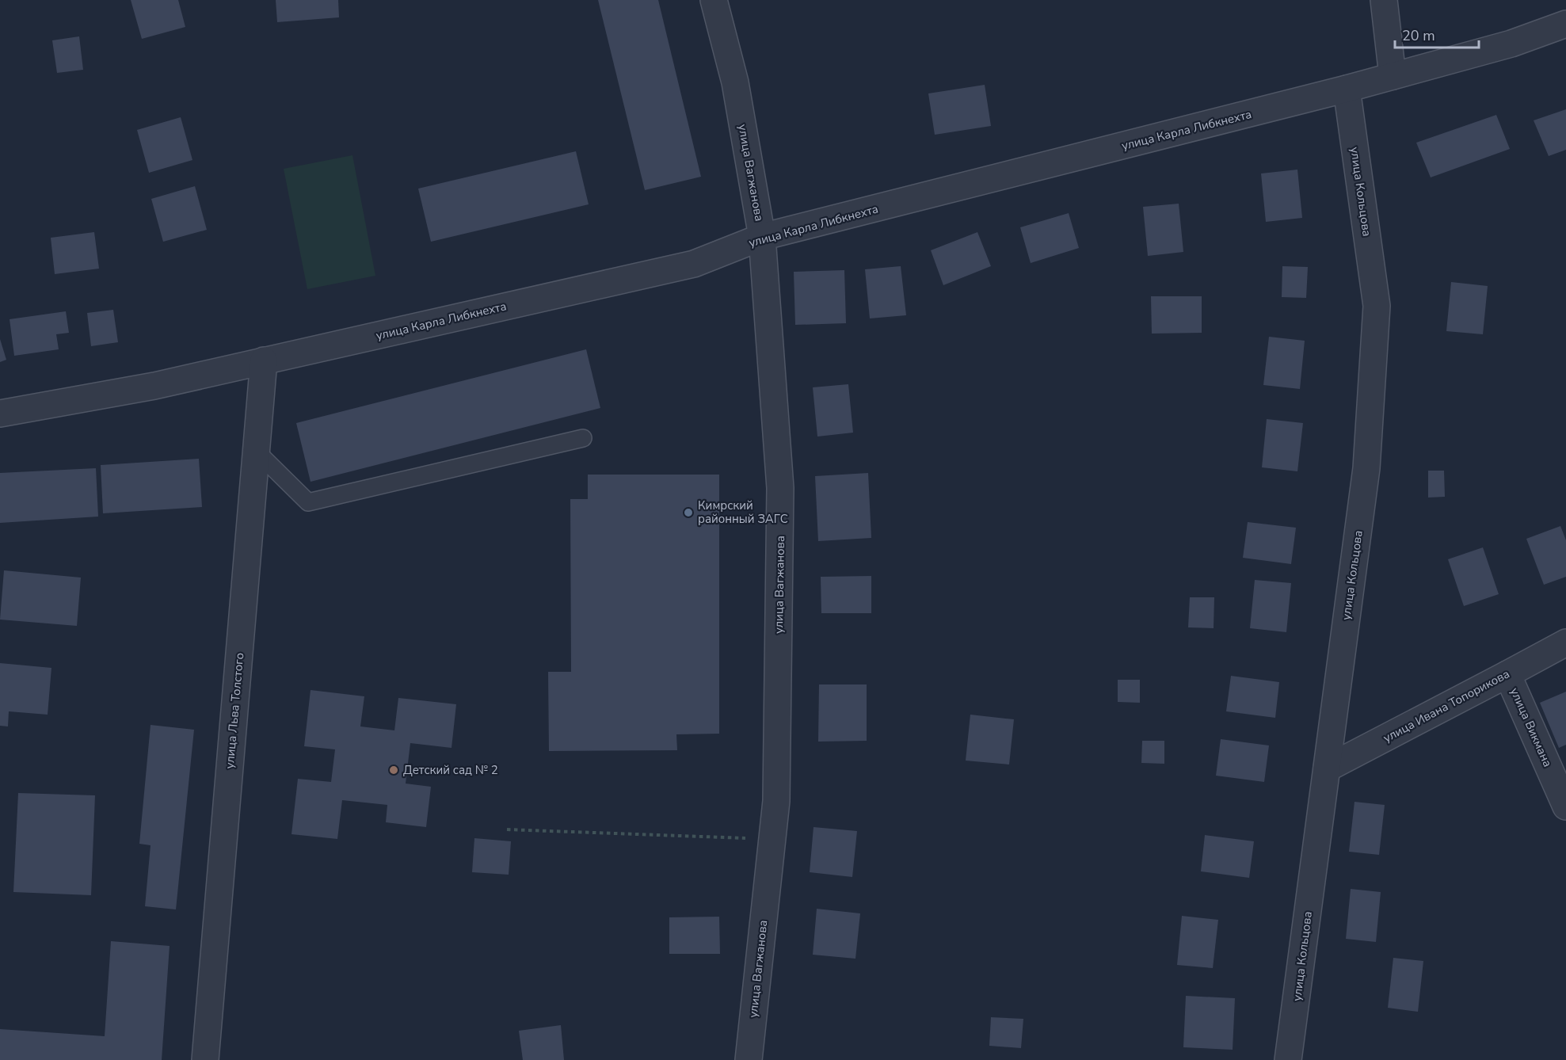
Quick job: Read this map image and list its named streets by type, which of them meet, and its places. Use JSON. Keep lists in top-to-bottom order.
{
  "streets": {
    "street": [
      "улица Карла Либкнехта",
      "улица Вагжанова",
      "улица Кольцова",
      "улица Ивана Топорикова",
      "улица Льва Толстого",
      "улица Викмана"
    ]
  },
  "crossings": [
    ["улица Карла Либкнехта", "улица Вагжанова"],
    ["улица Карла Либкнехта", "улица Кольцова"],
    ["улица Карла Либкнехта", "улица Льва Толстого"],
    ["улица Кольцова", "улица Ивана Топорикова"],
    ["улица Ивана Топорикова", "улица Викмана"]
  ],
  "places": ["Кимрский районный ЗАГС", "Детский сад № 2"],
  "scale_bar": "20 m"
}
